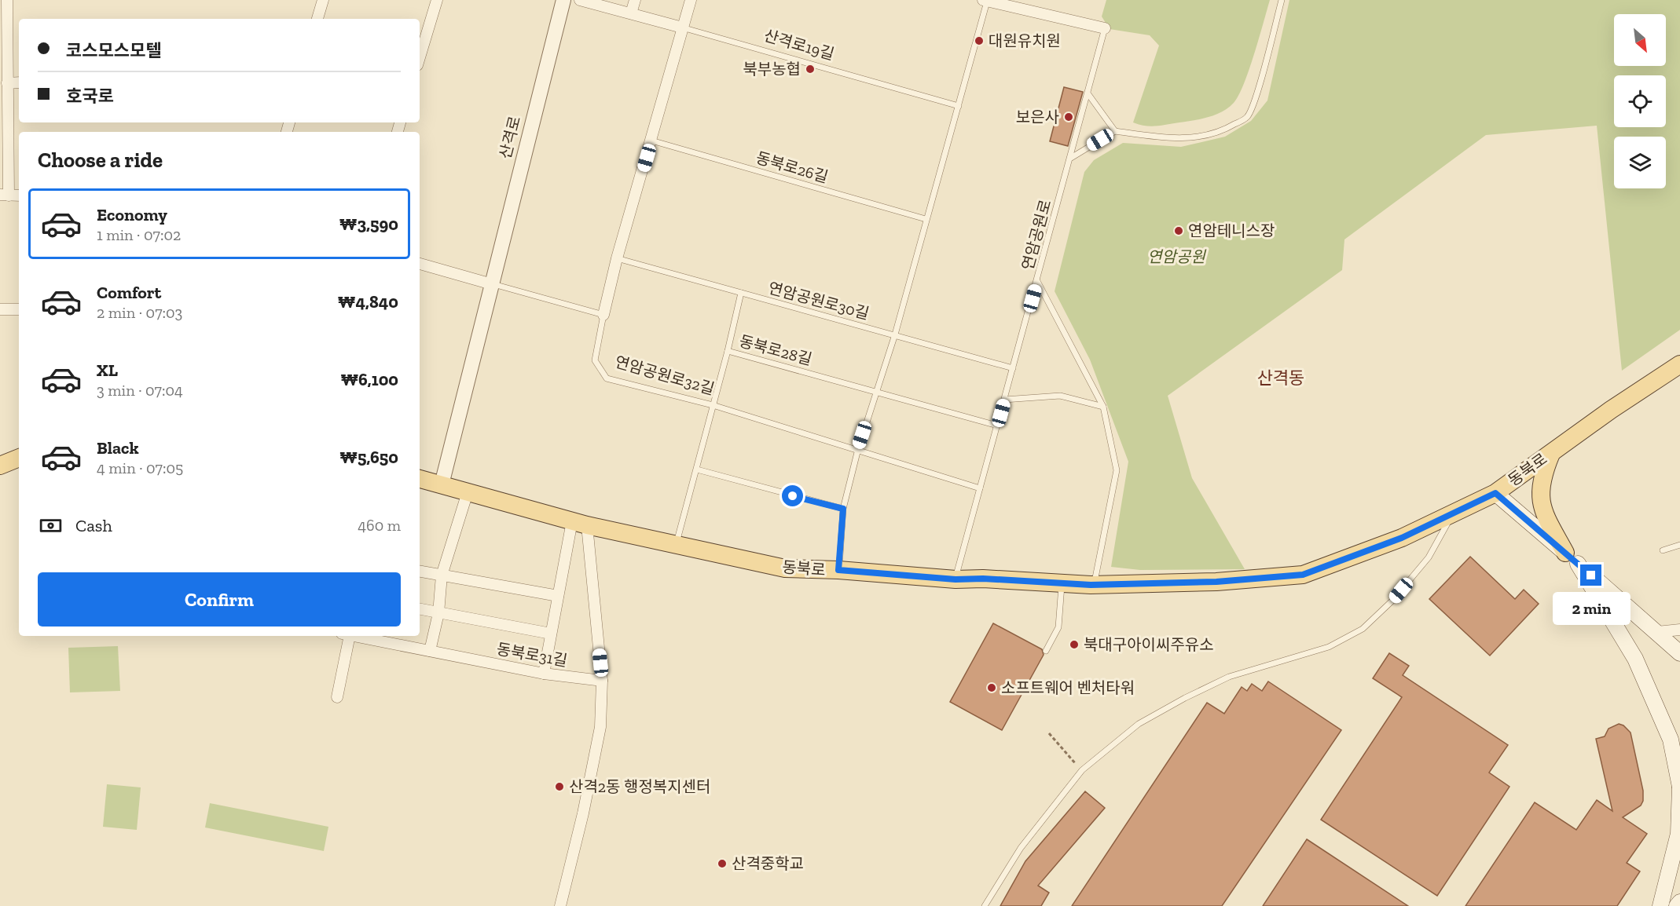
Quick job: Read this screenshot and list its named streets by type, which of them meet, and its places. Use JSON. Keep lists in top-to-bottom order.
{
  "streets": {
    "main road": ["동북로"],
    "street": [
      "산격로19길",
      "산격로",
      "연암공원로32길",
      "동북로31길"
    ],
    "lane": [
      "동북로26길",
      "연암공원로",
      "연암공원로30길",
      "동북로28길"
    ]
  },
  "crossings": [
    ["산격로19길", "연암공원로32길"],
    ["산격로", "동북로"],
    ["동북로26길", "연암공원로32길"],
    ["연암공원로", "연암공원로30길"],
    ["연암공원로", "연암공원로32길"],
    ["연암공원로", "동북로"],
    ["연암공원로30길", "동북로28길"],
    ["연암공원로30길", "연암공원로32길"],
    ["동북로28길", "연암공원로32길"],
    ["동북로28길", "동북로"]
  ],
  "districts": ["산격동"],
  "parks": ["연암공원"],
  "places": [
    "대원유치원",
    "북부농협",
    "보은사",
    "연암테니스장",
    "북대구아이씨주유소",
    "소프트웨어 벤처타워",
    "산격2동 행정복지센터",
    "산격중학교"
  ],
  "north": "bottom right",
  "page": {
    "banner": ["코스모스모텔", "호국로"],
    "heading": "Choose a ride",
    "list": [
      {
        "name": "Economy",
        "note": "1 min · 07:02",
        "value": "₩3,590"
      },
      {
        "name": "Comfort",
        "note": "2 min · 07:03",
        "value": "₩4,840"
      },
      {
        "name": "XL",
        "note": "3 min · 07:04",
        "value": "₩6,100"
      },
      {
        "name": "Black",
        "note": "4 min · 07:05",
        "value": "₩5,650"
      }
    ],
    "pay": ["Cash", "460 m"],
    "buttons": "Confirm",
    "bubble": "2 min"
  }
}
